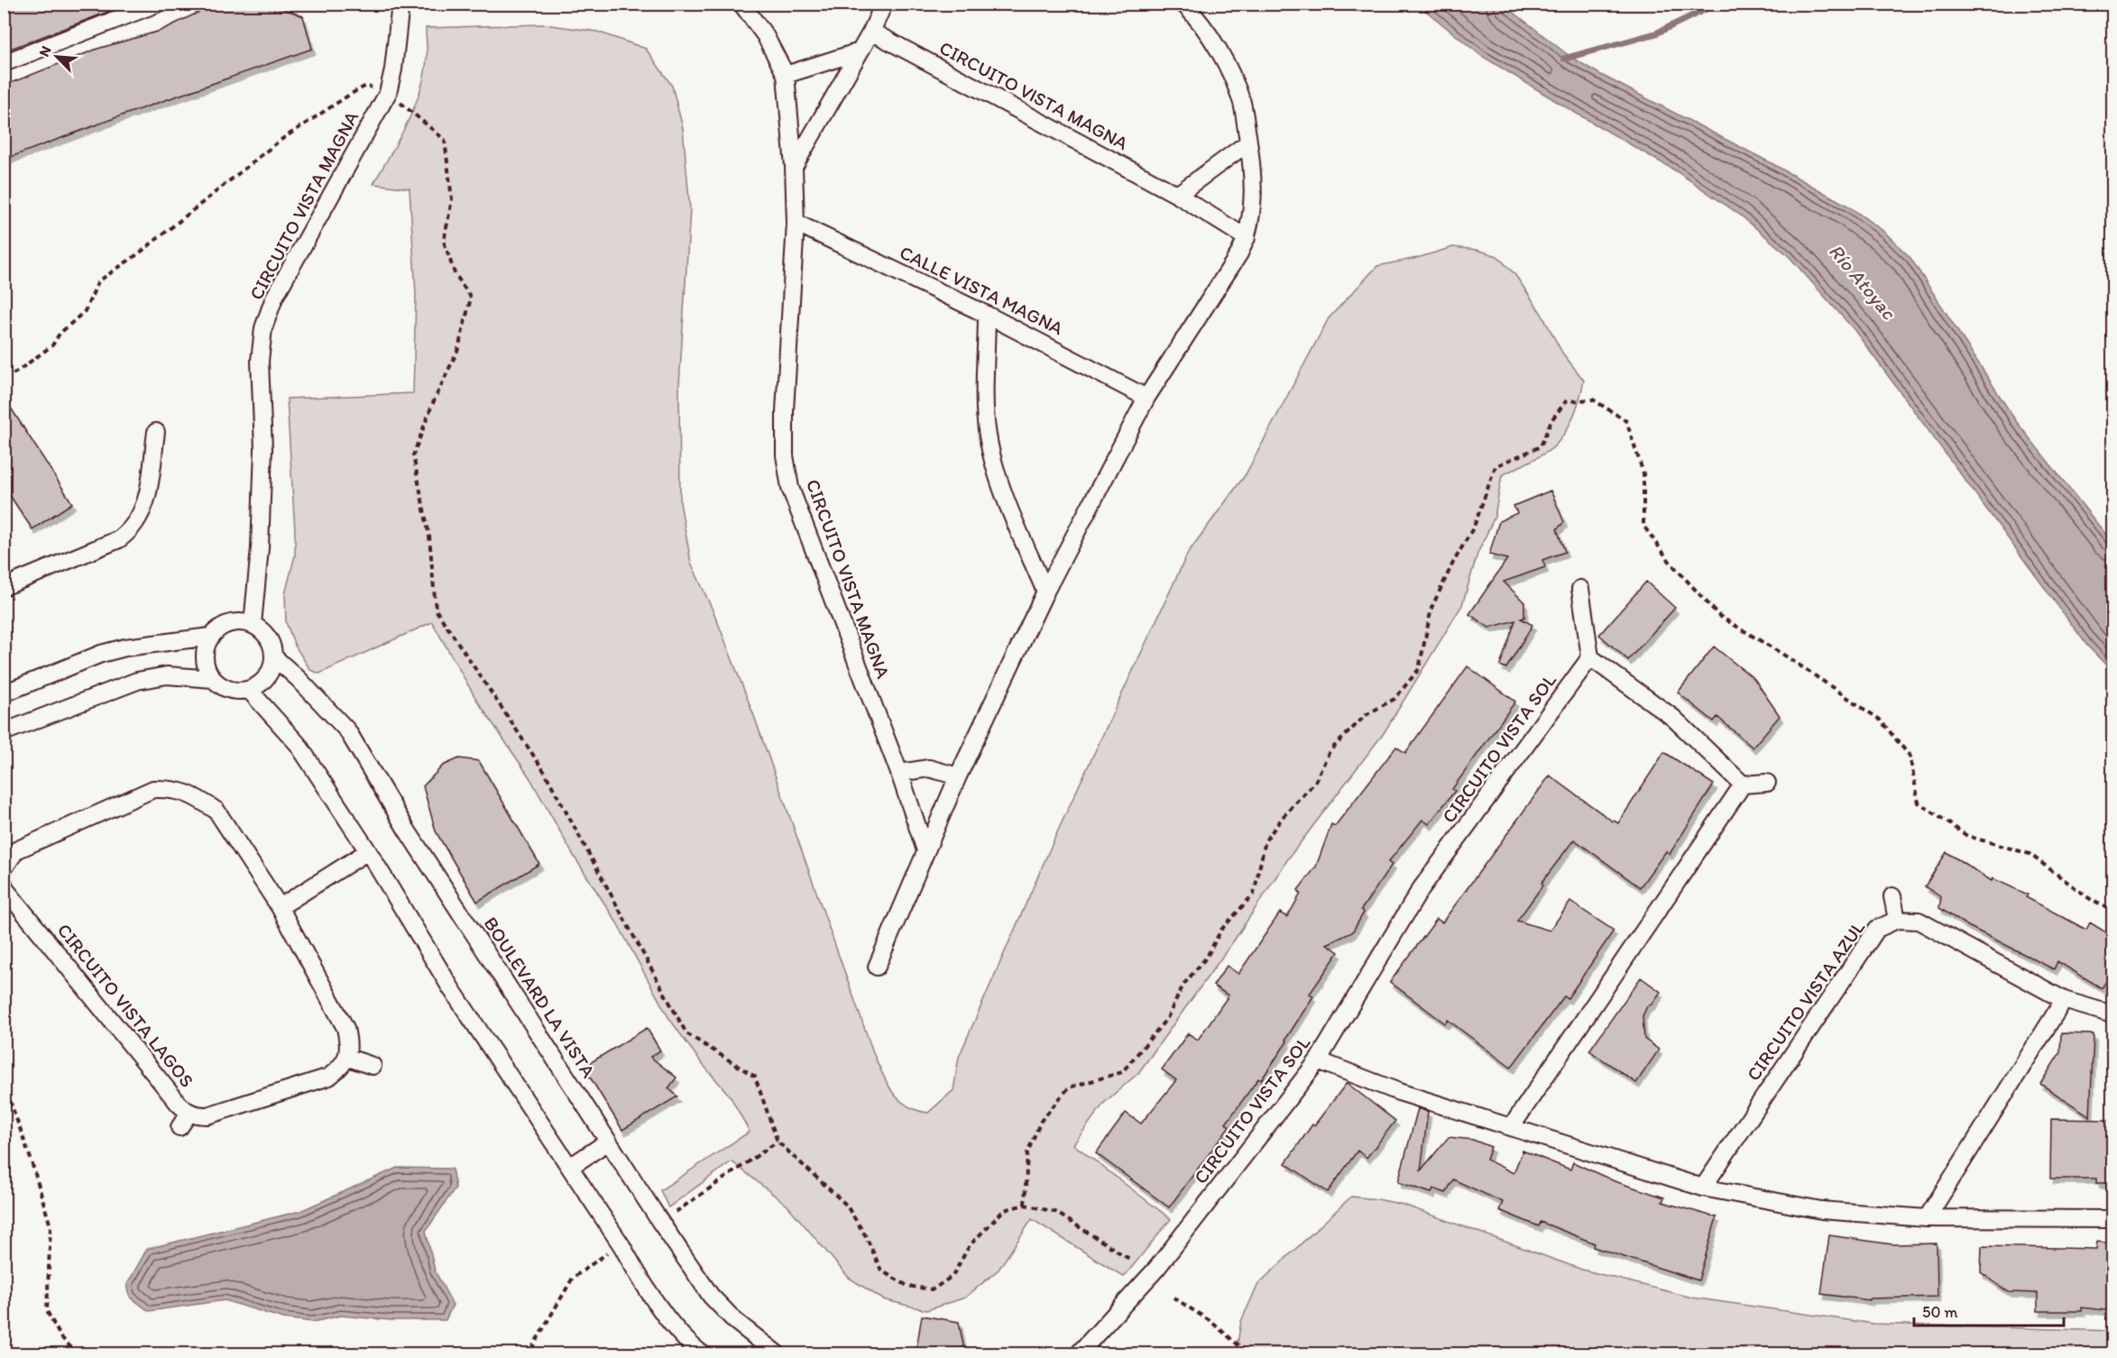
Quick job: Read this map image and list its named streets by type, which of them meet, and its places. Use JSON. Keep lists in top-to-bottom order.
{
  "streets": {
    "street": [
      "CIRCUITO VISTA MAGNA",
      "CALLE VISTA MAGNA",
      "CIRCUITO VISTA SOL",
      "BOULEVARD LA VISTA",
      "CIRCUITO VISTA AZUL",
      "CIRCUITO VISTA LAGOS"
    ]
  },
  "crossings": [
    ["CIRCUITO VISTA MAGNA", "CALLE VISTA MAGNA"],
    ["CIRCUITO VISTA MAGNA", "BOULEVARD LA VISTA"]
  ],
  "water": ["Río Atoyac"],
  "scale_bar": "50 m",
  "north": "top left"
}
